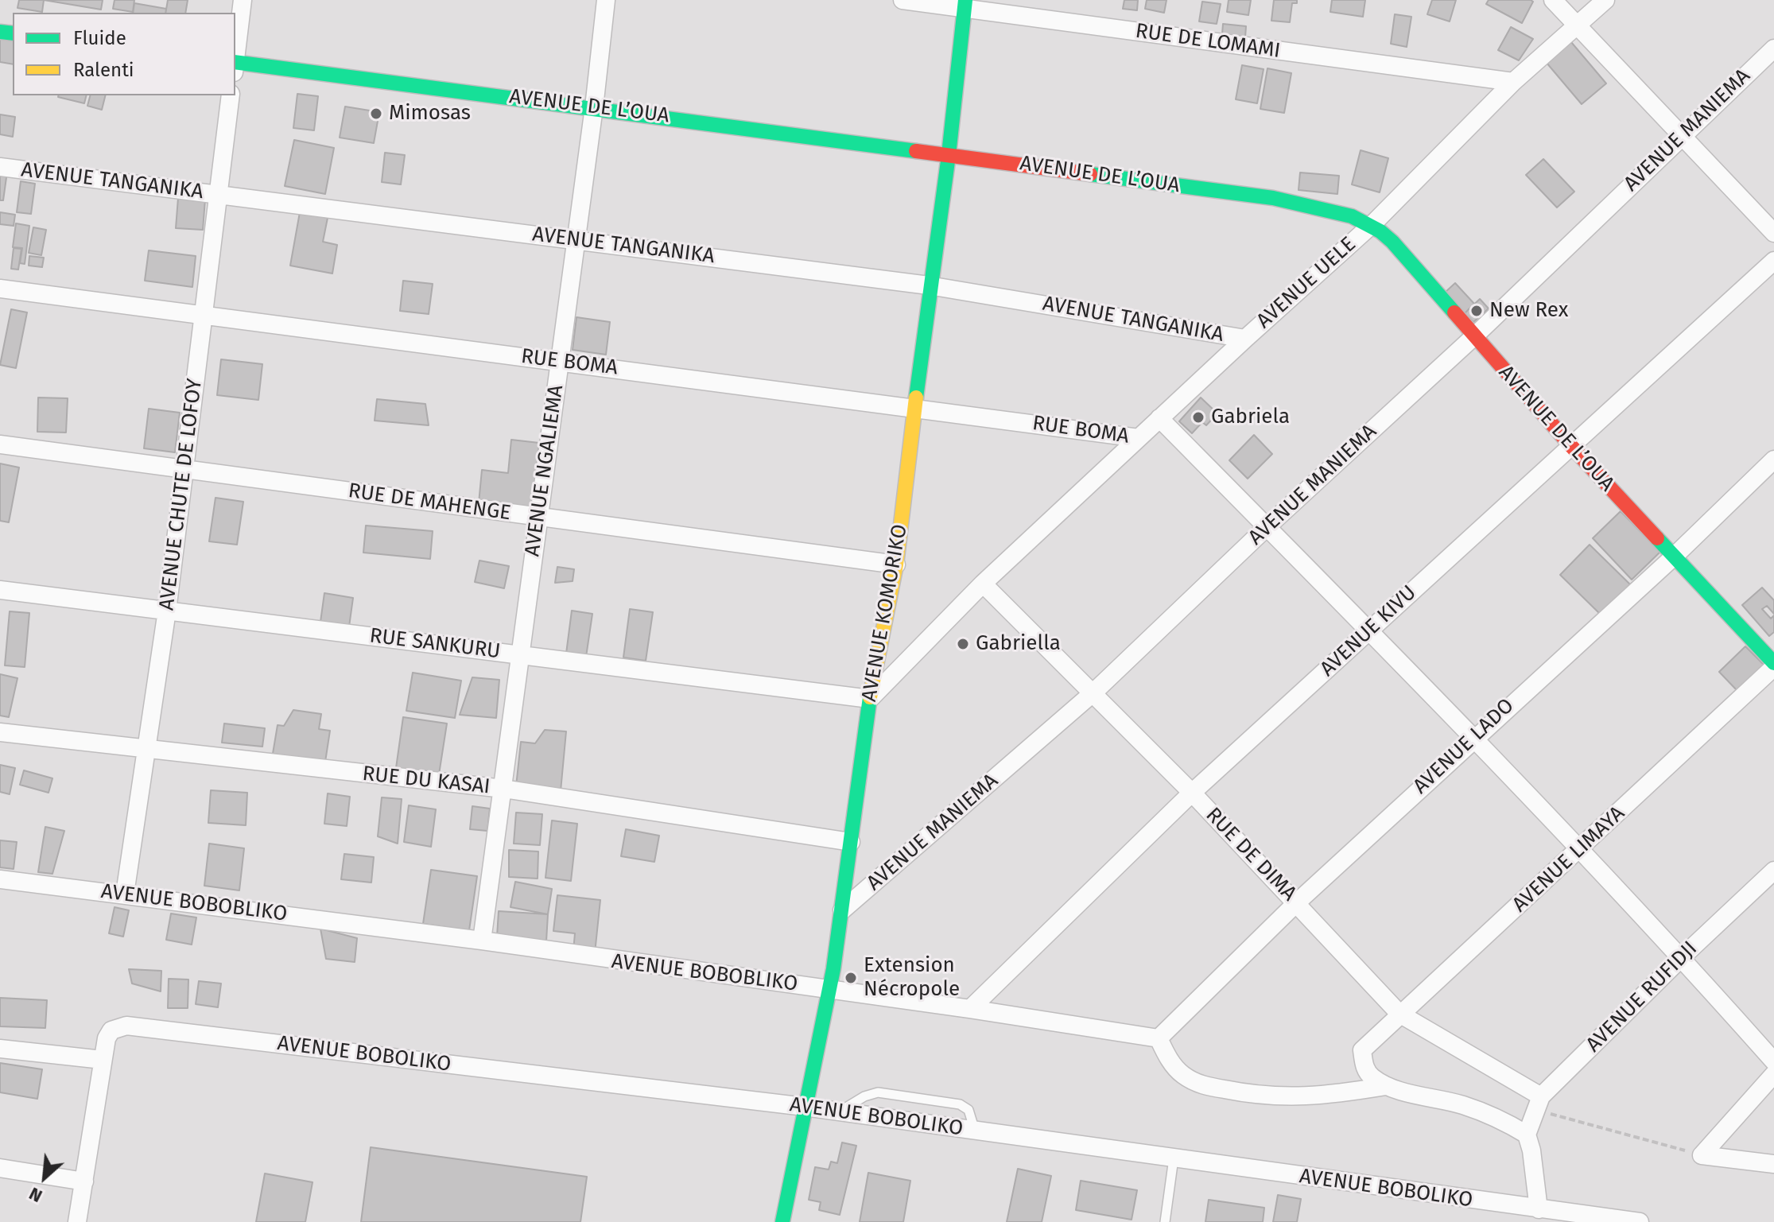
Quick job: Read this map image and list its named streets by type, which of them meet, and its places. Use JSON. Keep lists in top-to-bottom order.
{
  "streets": {
    "street": [
      "RUE DE LOMAMI",
      "AVENUE DE L’OUA",
      "AVENUE MANIEMA",
      "AVENUE TANGANIKA",
      "AVENUE UELE",
      "RUE BOMA",
      "AVENUE NGALIEMA",
      "AVENUE CHUTE DE LOFOY",
      "RUE DE MAHENGE",
      "AVENUE KOMORIKO",
      "AVENUE KIVU",
      "RUE SANKURU",
      "AVENUE LADO",
      "RUE DU KASAI",
      "RUE DE DIMA",
      "AVENUE LIMAYA",
      "AVENUE BOBOBLIKO",
      "AVENUE RUFIDJI",
      "AVENUE BOBOLIKO"
    ]
  },
  "crossings": [
    ["RUE DE LOMAMI", "AVENUE UELE"],
    ["RUE DE LOMAMI", "AVENUE KOMORIKO"],
    ["AVENUE DE L’OUA", "AVENUE MANIEMA"],
    ["AVENUE DE L’OUA", "AVENUE UELE"],
    ["AVENUE DE L’OUA", "AVENUE NGALIEMA"],
    ["AVENUE DE L’OUA", "AVENUE KOMORIKO"],
    ["AVENUE DE L’OUA", "AVENUE KIVU"],
    ["AVENUE DE L’OUA", "AVENUE LADO"],
    ["AVENUE DE L’OUA", "AVENUE LIMAYA"],
    ["AVENUE MANIEMA", "AVENUE KOMORIKO"],
    ["AVENUE MANIEMA", "RUE DE DIMA"],
    ["AVENUE TANGANIKA", "AVENUE UELE"],
    ["AVENUE TANGANIKA", "AVENUE NGALIEMA"],
    ["AVENUE TANGANIKA", "AVENUE CHUTE DE LOFOY"],
    ["AVENUE TANGANIKA", "AVENUE KOMORIKO"],
    ["AVENUE UELE", "RUE BOMA"],
    ["AVENUE UELE", "AVENUE KOMORIKO"],
    ["AVENUE UELE", "RUE SANKURU"],
    ["AVENUE UELE", "RUE DE DIMA"],
    ["RUE BOMA", "AVENUE NGALIEMA"],
    ["RUE BOMA", "AVENUE CHUTE DE LOFOY"],
    ["RUE BOMA", "AVENUE KOMORIKO"],
    ["AVENUE NGALIEMA", "RUE DE MAHENGE"],
    ["AVENUE NGALIEMA", "RUE SANKURU"],
    ["AVENUE NGALIEMA", "RUE DU KASAI"],
    ["AVENUE NGALIEMA", "AVENUE BOBOBLIKO"],
    ["AVENUE CHUTE DE LOFOY", "RUE DE MAHENGE"],
    ["AVENUE CHUTE DE LOFOY", "RUE SANKURU"],
    ["AVENUE CHUTE DE LOFOY", "RUE DU KASAI"],
    ["AVENUE CHUTE DE LOFOY", "AVENUE BOBOBLIKO"],
    ["RUE DE MAHENGE", "AVENUE KOMORIKO"],
    ["AVENUE KOMORIKO", "RUE SANKURU"],
    ["AVENUE KOMORIKO", "RUE DU KASAI"],
    ["AVENUE KOMORIKO", "AVENUE BOBOBLIKO"],
    ["AVENUE KOMORIKO", "AVENUE BOBOLIKO"],
    ["AVENUE KIVU", "RUE DE DIMA"],
    ["AVENUE KIVU", "AVENUE BOBOBLIKO"],
    ["AVENUE LADO", "RUE DE DIMA"],
    ["AVENUE LADO", "AVENUE BOBOBLIKO"],
    ["RUE DE DIMA", "AVENUE LIMAYA"],
    ["RUE DE DIMA", "AVENUE RUFIDJI"]
  ],
  "places": [
    "Mimosas",
    "New Rex",
    "Gabriela",
    "Gabriella",
    "Extension Nécropole"
  ],
  "legend": ["Fluide", "Ralenti"],
  "north": "bottom left"
}
